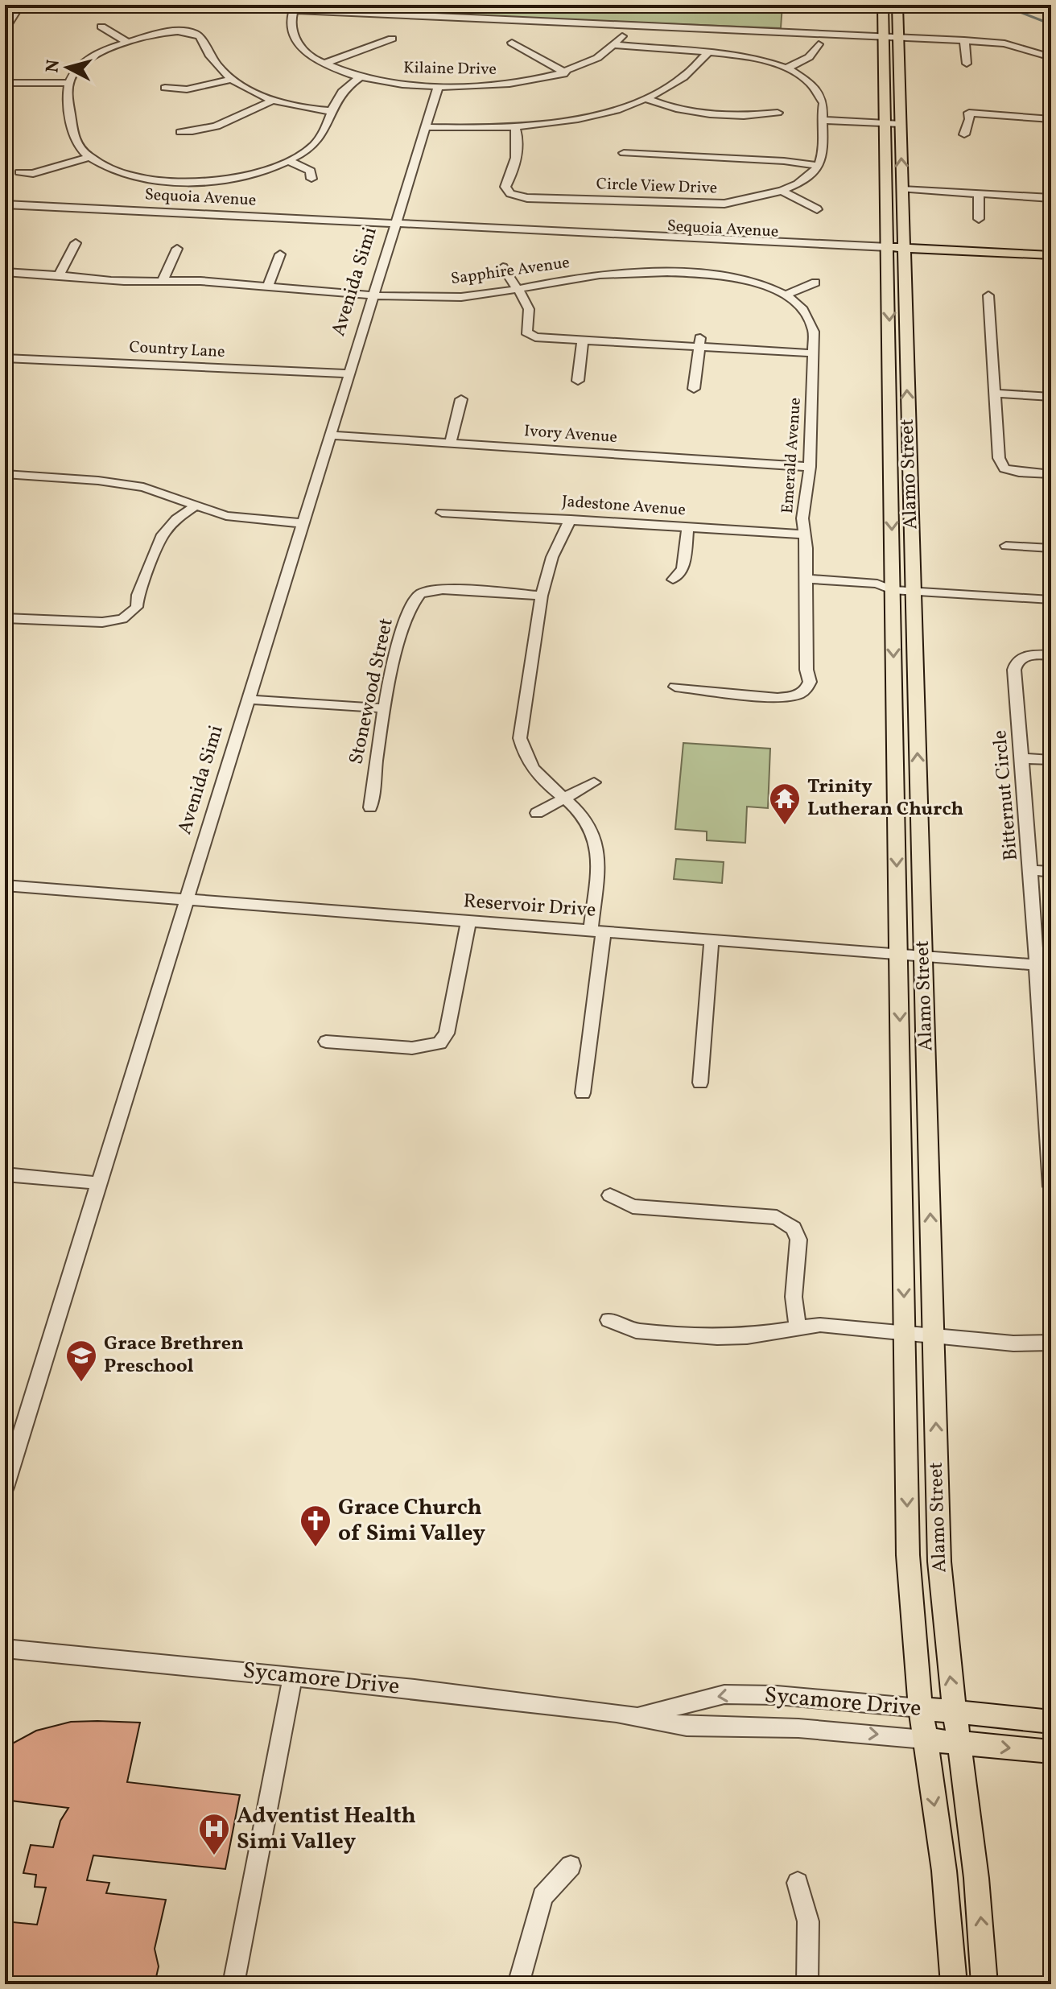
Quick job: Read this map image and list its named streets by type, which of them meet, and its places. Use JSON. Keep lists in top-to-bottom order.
{
  "streets": {
    "main road": ["Sequoia Avenue", "Alamo Street", "Sycamore Drive"],
    "street": [
      "Kilaine Drive",
      "Circle View Drive",
      "Sapphire Avenue",
      "Avenida Simi",
      "Country Lane",
      "Ivory Avenue",
      "Emerald Avenue",
      "Jadestone Avenue",
      "Stonewood Street",
      "Bitternut Circle",
      "Reservoir Drive"
    ]
  },
  "crossings": [
    ["Kilaine Drive", "Avenida Simi"],
    ["Sequoia Avenue", "Avenida Simi"],
    ["Sequoia Avenue", "Alamo Street"],
    ["Sapphire Avenue", "Avenida Simi"],
    ["Sapphire Avenue", "Emerald Avenue"],
    ["Avenida Simi", "Country Lane"],
    ["Avenida Simi", "Ivory Avenue"],
    ["Avenida Simi", "Reservoir Drive"],
    ["Ivory Avenue", "Emerald Avenue"],
    ["Emerald Avenue", "Jadestone Avenue"],
    ["Alamo Street", "Reservoir Drive"],
    ["Alamo Street", "Sycamore Drive"],
    ["Bitternut Circle", "Reservoir Drive"]
  ],
  "places": {
    "temple": ["Trinity Lutheran Church"],
    "school or university": ["Grace Brethren Preschool"],
    "church": ["Grace Church of Simi Valley"],
    "hospital": ["Adventist Health Simi Valley"]
  },
  "north": "left"
}
